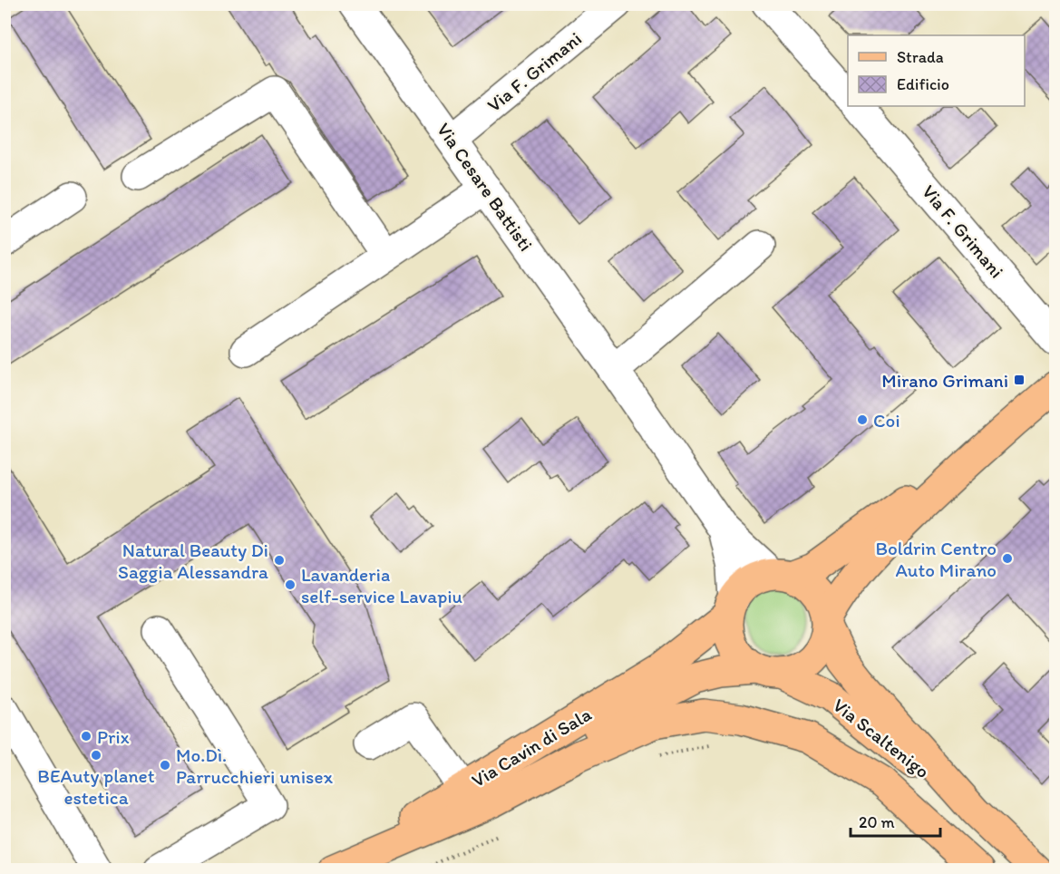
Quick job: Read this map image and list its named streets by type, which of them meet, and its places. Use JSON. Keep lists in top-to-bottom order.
{
  "streets": {
    "main road": ["Via Scaltenigo", "Via Cavin di Sala"],
    "street": ["Via F. Grimani", "Via Cesare Battisti"]
  },
  "crossings": [
    ["Via F. Grimani", "Via Cesare Battisti"],
    ["Via Cesare Battisti", "Via Scaltenigo"],
    ["Via Cesare Battisti", "Via Cavin di Sala"],
    ["Via Scaltenigo", "Via Cavin di Sala"]
  ],
  "places": {
    "transit": ["Mirano Grimani"],
    "other": [
      "Coi",
      "Boldrin Centro Auto Mirano",
      "Natural Beauty Di Saggia Alessandra",
      "Lavanderia self-service Lavapiu",
      "Prix",
      "BEAuty planet estetica",
      "Mo.Dì. Parrucchieri unisex"
    ]
  },
  "legend": ["Strada", "Edificio"],
  "scale_bar": "20 m"
}
